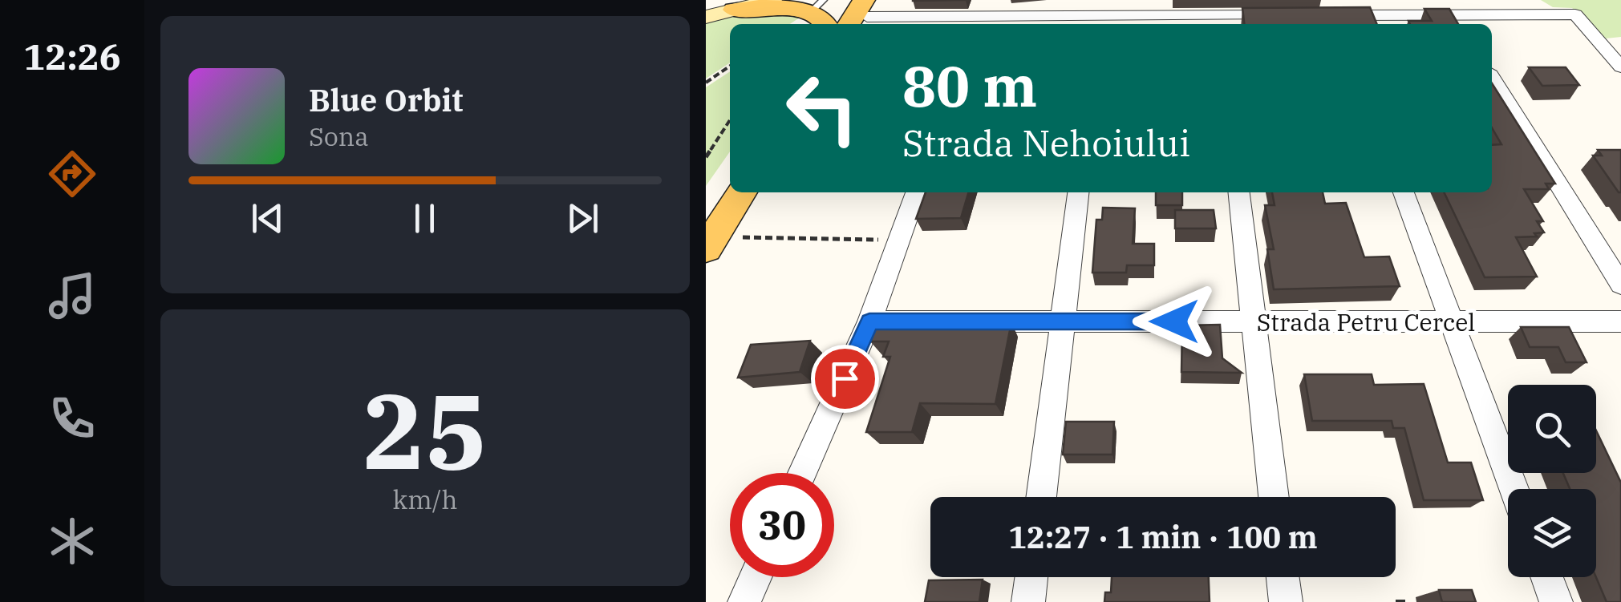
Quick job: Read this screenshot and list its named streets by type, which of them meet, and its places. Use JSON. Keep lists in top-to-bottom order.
{
  "streets": {
    "street": ["Strada Petru Cercel"]
  },
  "page": {
    "tabs": "12:26",
    "turn": ["80 m", "Strada Nehoiului"],
    "song": ["Blue Orbit", "Sona"],
    "tile": ["25", "km/h"],
    "limit": "30",
    "trip": "12:27 · 1 min · 100 m"
  }
}
